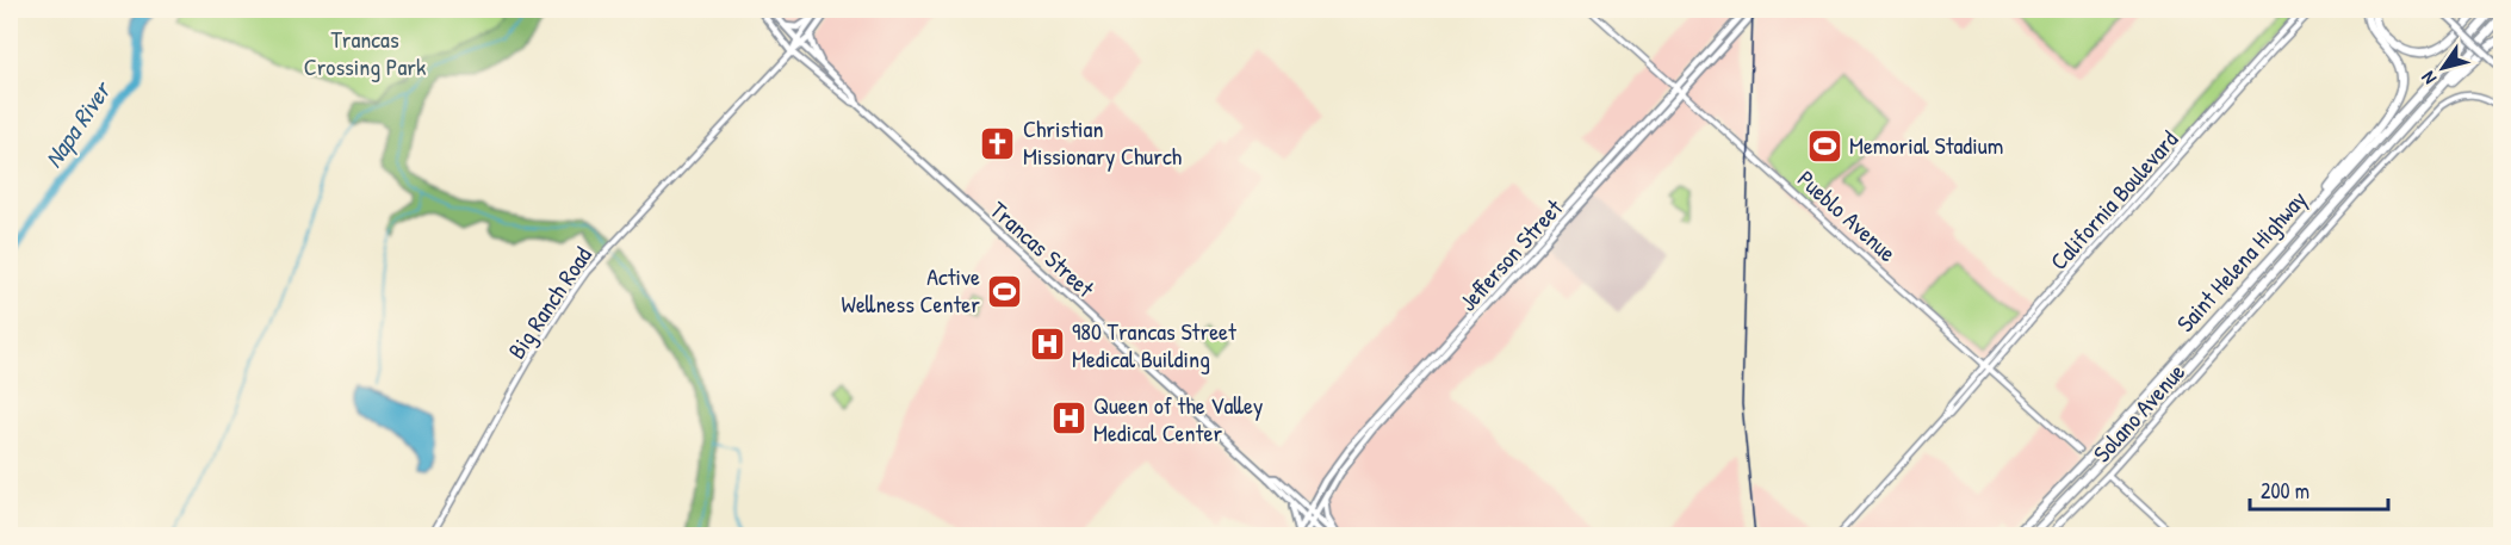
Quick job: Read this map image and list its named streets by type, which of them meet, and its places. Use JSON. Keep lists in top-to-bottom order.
{
  "streets": {
    "highway": ["Saint Helena Highway"],
    "main road": ["Trancas Street", "Jefferson Street"],
    "street": [
      "California Boulevard",
      "Pueblo Avenue",
      "Big Ranch Road",
      "Solano Avenue"
    ]
  },
  "crossings": [
    ["California Boulevard", "Pueblo Avenue"],
    ["Pueblo Avenue", "Jefferson Street"],
    ["Trancas Street", "Jefferson Street"],
    ["Trancas Street", "Big Ranch Road"]
  ],
  "water": ["Napa River"],
  "parks": ["Trancas Crossing Park"],
  "places": {
    "church": ["Christian Missionary Church"],
    "sports": ["Memorial Stadium", "Active Wellness Center"],
    "hospital": ["980 Trancas Street Medical Building", "Queen of the Valley Medical Center"]
  },
  "scale_bar": "200 m",
  "north": "bottom left"
}
